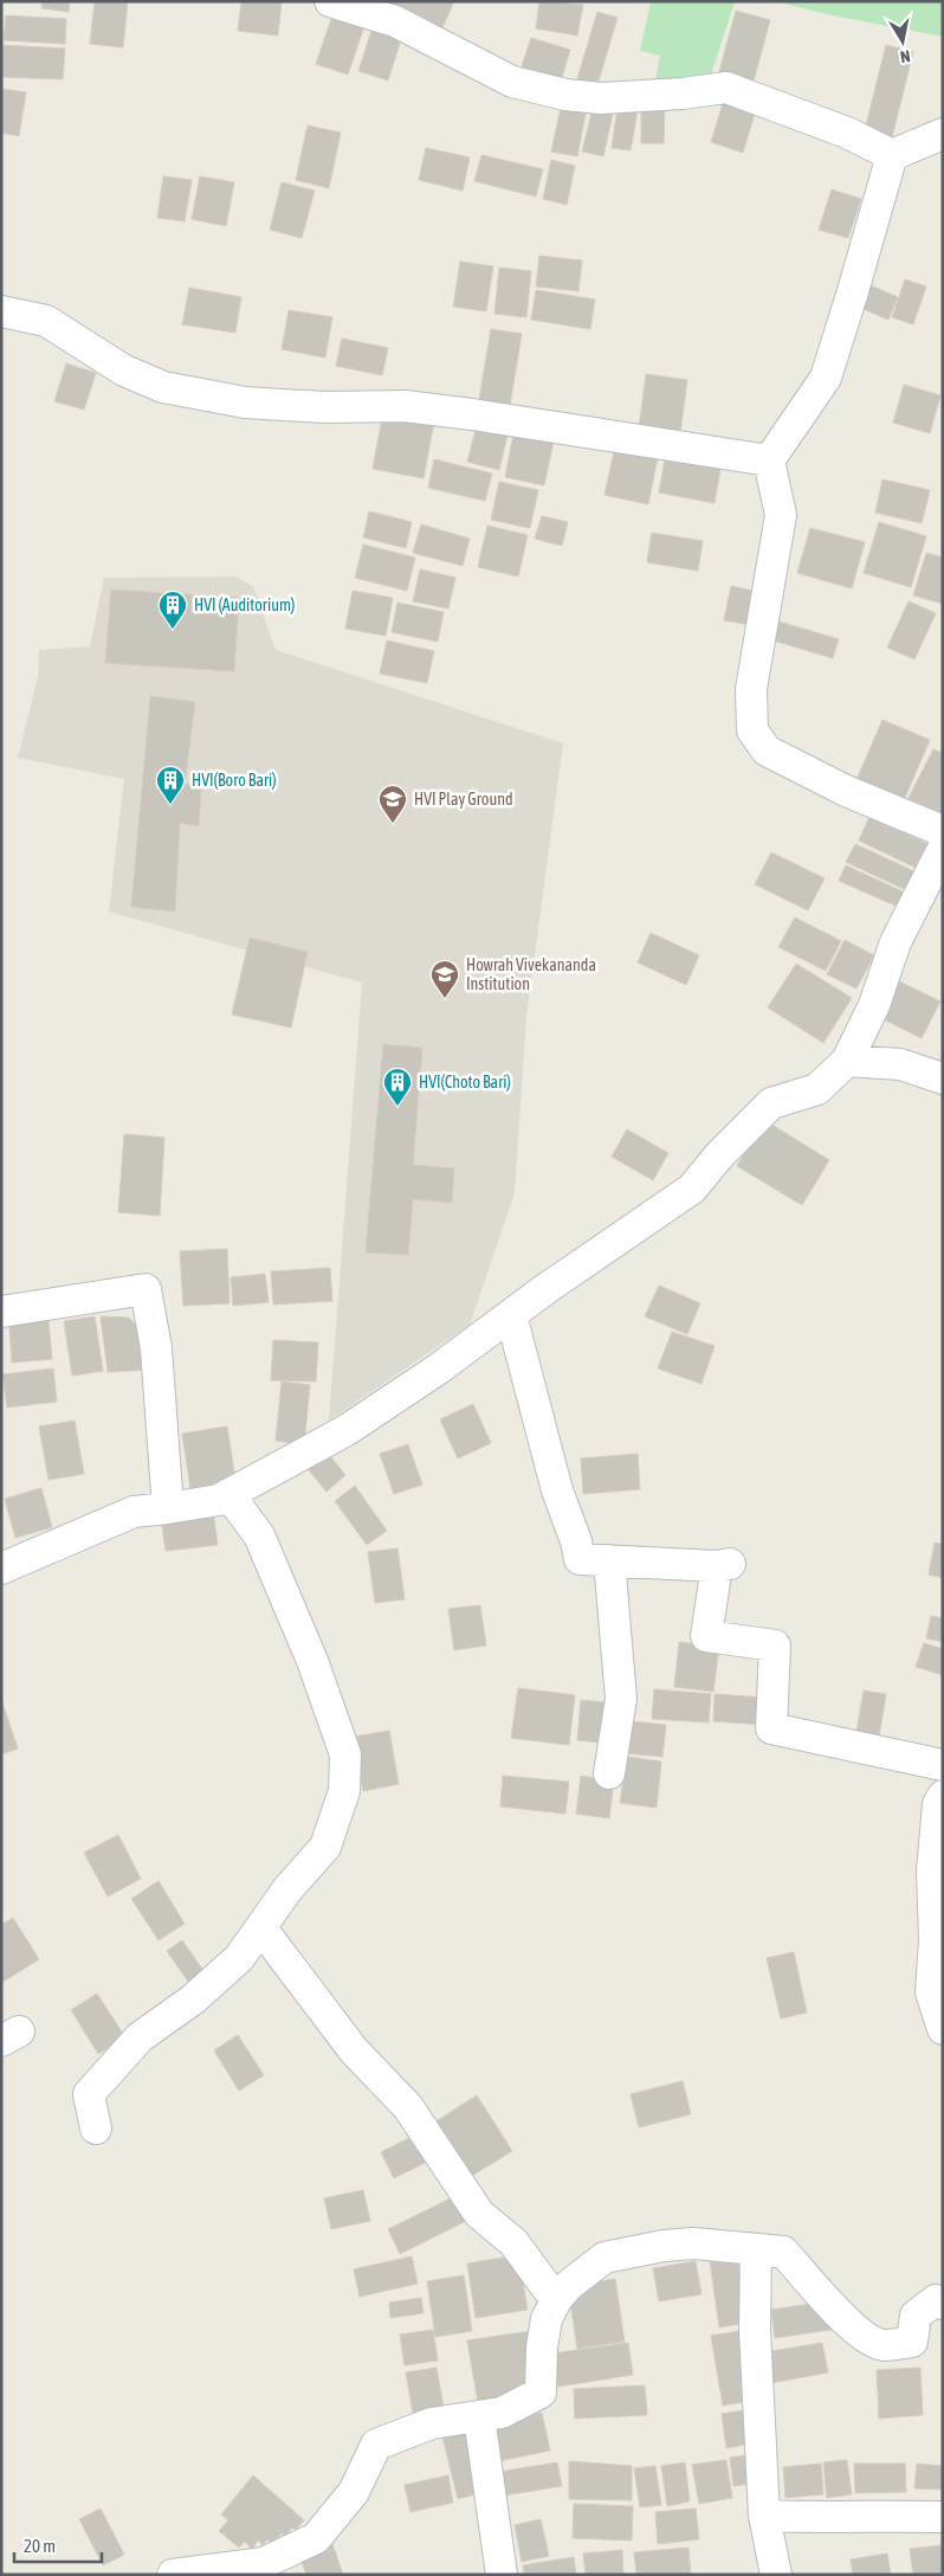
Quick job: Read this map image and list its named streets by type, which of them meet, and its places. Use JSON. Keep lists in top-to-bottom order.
{
  "places": {
    "building": ["HVI (Auditorium)", "HVI(Boro Bari)", "HVI(Choto Bari)"],
    "school or university": ["HVI Play Ground", "Howrah Vivekananda Institution"]
  },
  "scale_bar": "20 m",
  "north": "bottom"
}
